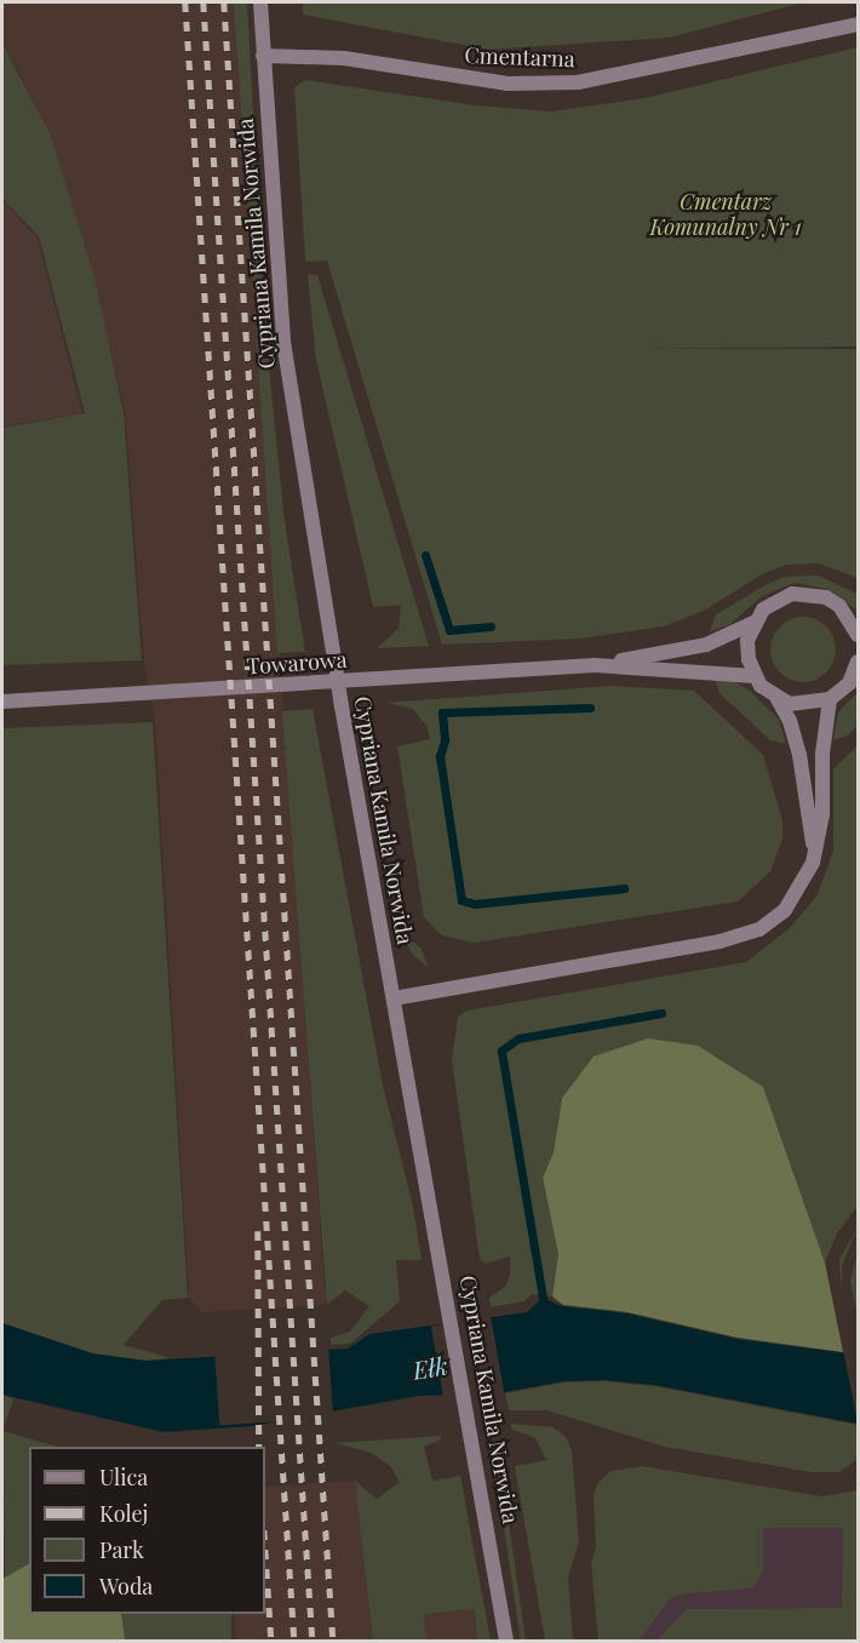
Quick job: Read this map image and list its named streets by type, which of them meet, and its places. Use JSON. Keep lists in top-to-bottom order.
{
  "streets": {
    "street": ["Cmentarna", "Cypriana Kamila Norwida", "Towarowa"]
  },
  "crossings": [
    ["Cmentarna", "Cypriana Kamila Norwida"]
  ],
  "water": ["Ełk"],
  "parks": ["Cmentarz Komunalny Nr 1"],
  "legend": [
    "Ulica",
    "Kolej",
    "Park",
    "Woda"
  ]
}
